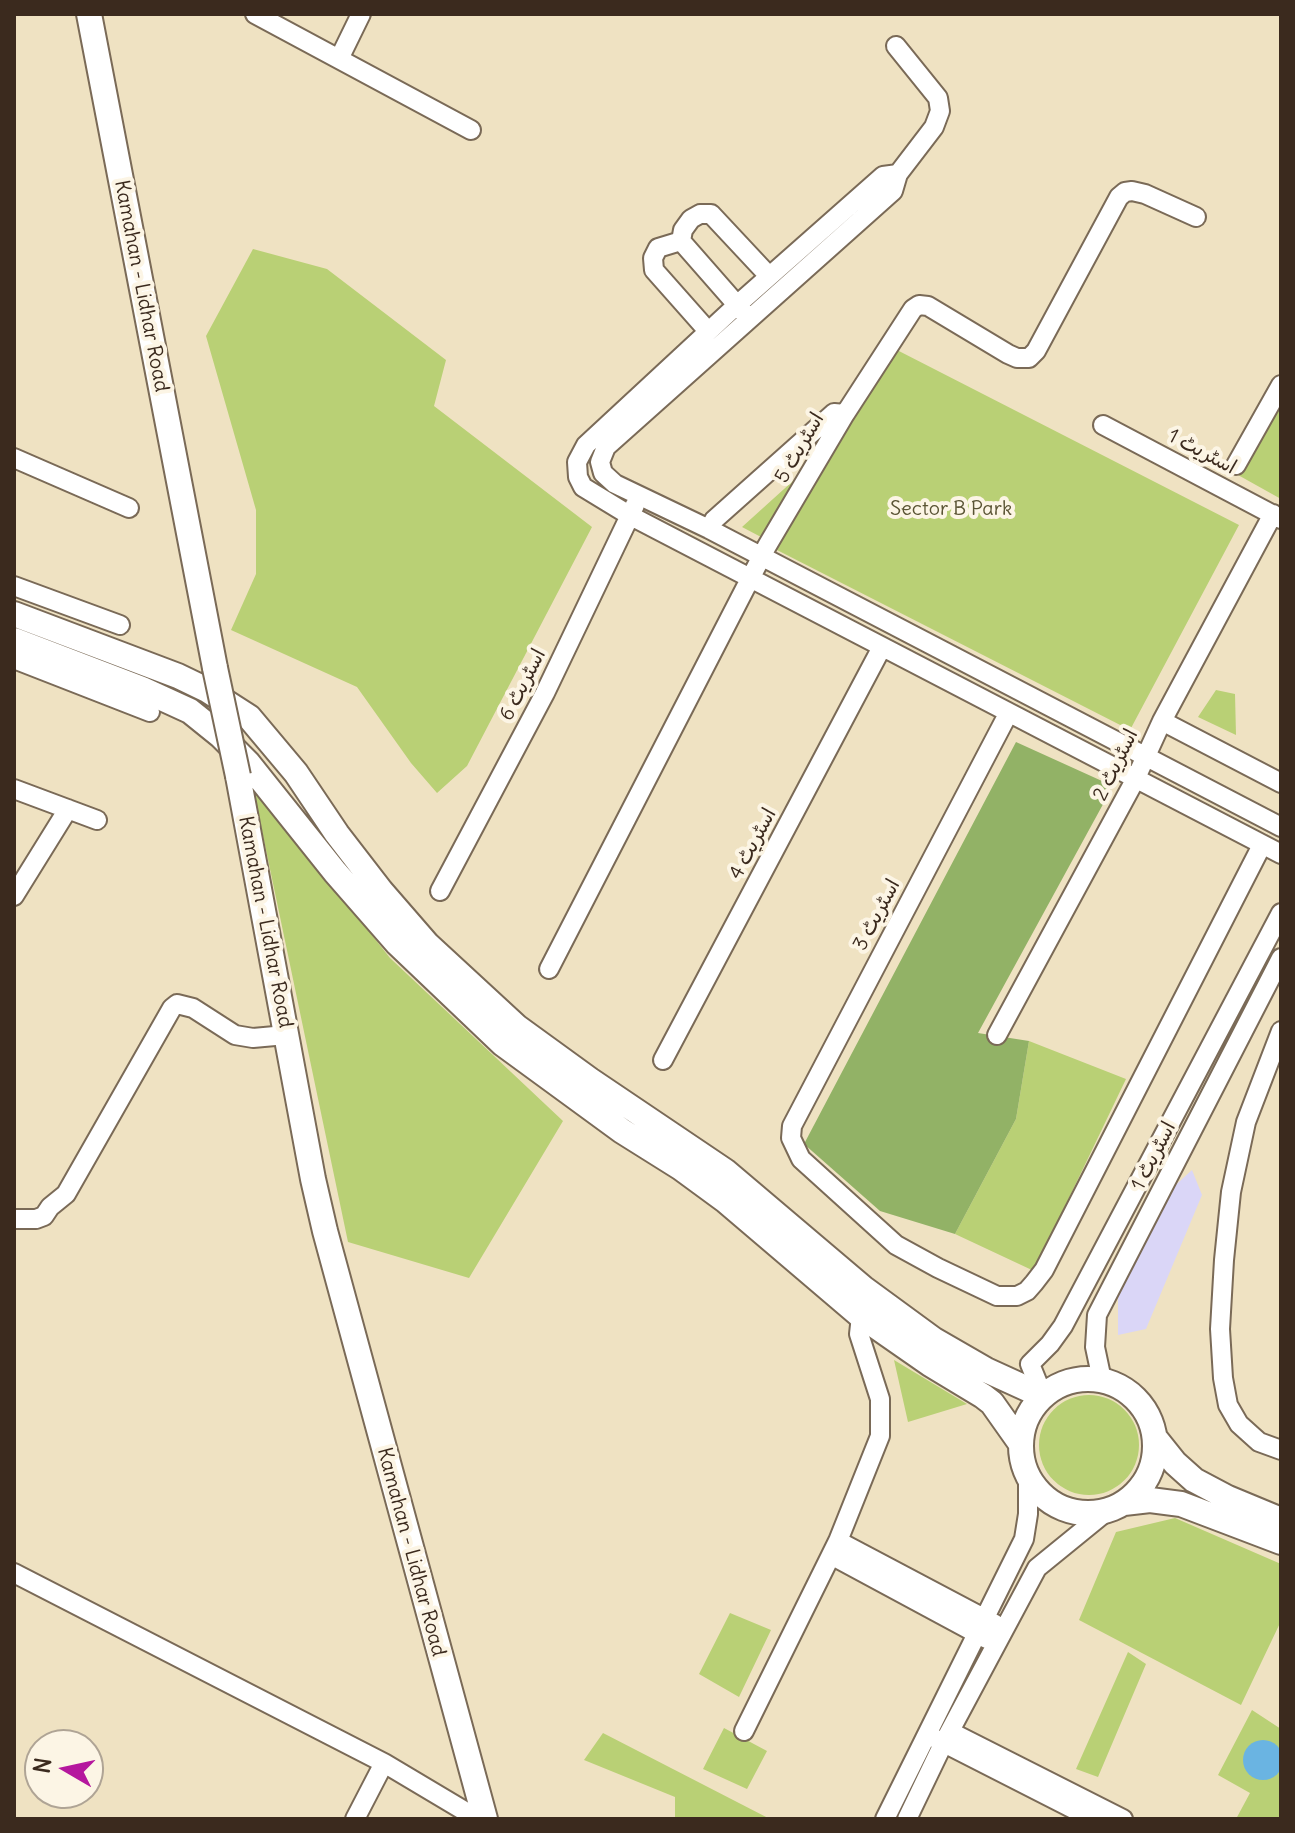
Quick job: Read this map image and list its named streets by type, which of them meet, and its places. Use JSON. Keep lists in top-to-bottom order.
{
  "streets": {
    "street": [
      "Kamahan - Lidhar Road",
      "اسٹریٹ 5",
      "اسٹریٹ 1",
      "اسٹریٹ 6",
      "اسٹریٹ 2",
      "اسٹریٹ 4",
      "اسٹریٹ 3"
    ]
  },
  "crossings": [
    ["اسٹریٹ 1", "اسٹریٹ 2"]
  ],
  "parks": ["Sector B Park"],
  "north": "left"
}
